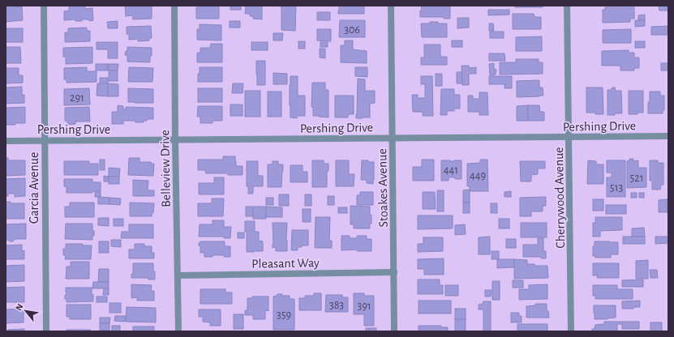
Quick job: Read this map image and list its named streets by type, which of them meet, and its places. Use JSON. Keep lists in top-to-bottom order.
{
  "streets": {
    "street": [
      "Pershing Drive",
      "Belleview Drive",
      "Garcia Avenue",
      "Stoakes Avenue",
      "Cherrywood Avenue",
      "Pleasant Way"
    ]
  },
  "crossings": [
    ["Pershing Drive", "Belleview Drive"],
    ["Pershing Drive", "Garcia Avenue"],
    ["Pershing Drive", "Stoakes Avenue"],
    ["Pershing Drive", "Cherrywood Avenue"],
    ["Belleview Drive", "Pleasant Way"],
    ["Stoakes Avenue", "Pleasant Way"]
  ],
  "house_numbers": [
    "306",
    "291",
    "441",
    "449",
    "521",
    "513",
    "383",
    "391",
    "359"
  ],
  "north": "top left"
}
